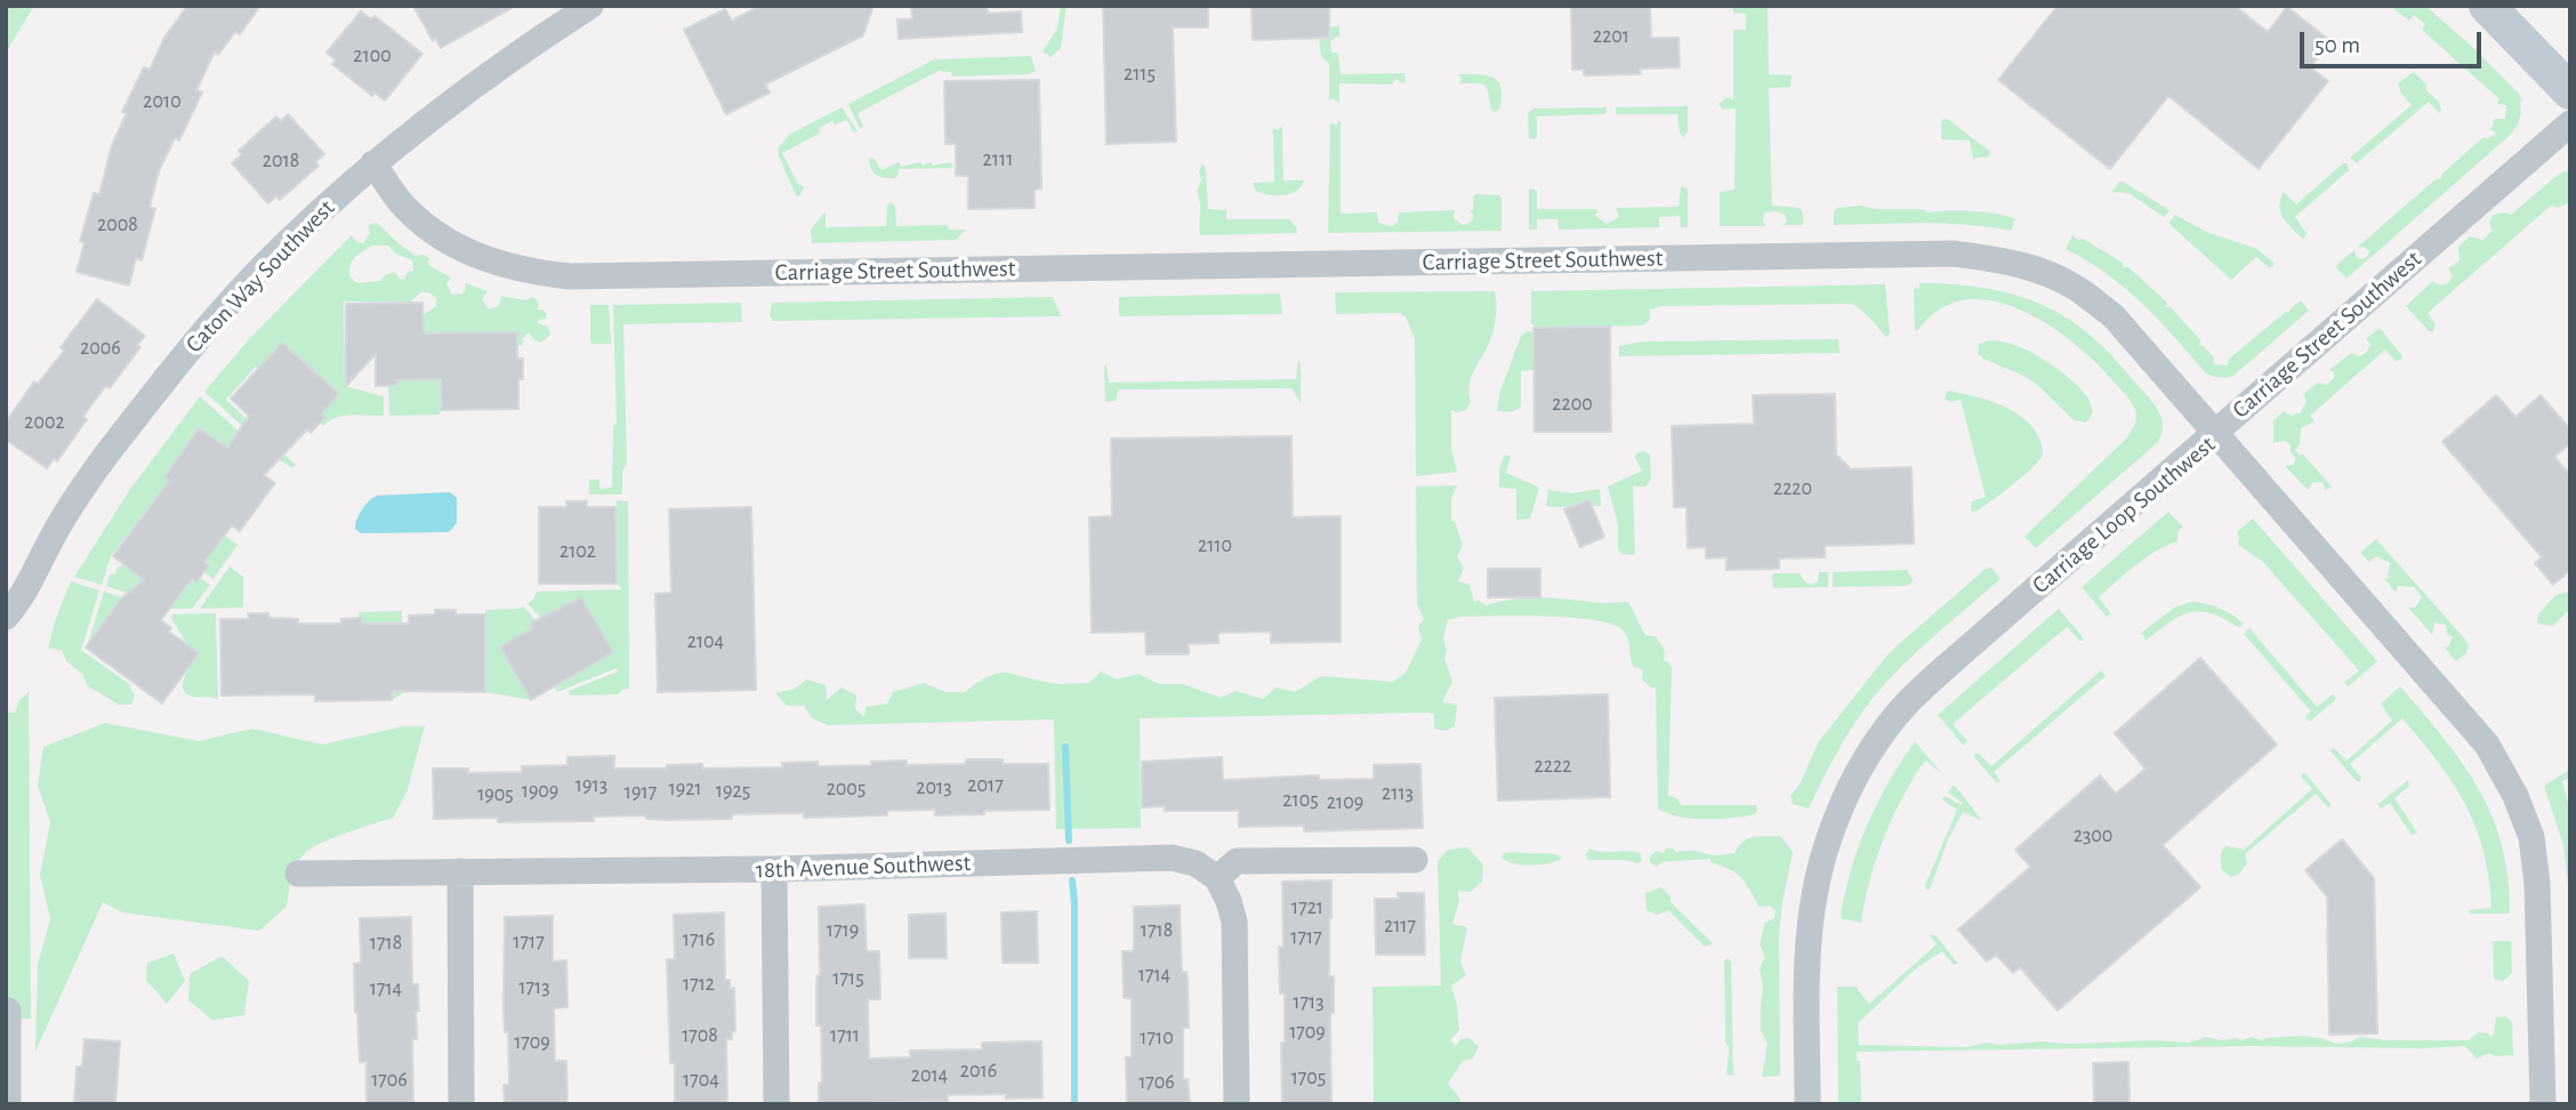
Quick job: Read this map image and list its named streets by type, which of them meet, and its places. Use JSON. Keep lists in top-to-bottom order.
{
  "streets": {
    "street": [
      "Carriage Street Southwest",
      "Caton Way Southwest",
      "Carriage Loop Southwest",
      "18th Avenue Southwest"
    ]
  },
  "crossings": [
    ["Carriage Street Southwest", "Caton Way Southwest"],
    ["Carriage Street Southwest", "Carriage Loop Southwest"]
  ],
  "house_numbers": [
    "2201",
    "2100",
    "2115",
    "2010",
    "2111",
    "2018",
    "2008",
    "2006",
    "2200",
    "2002",
    "2220",
    "2110",
    "2102",
    "2104",
    "2222",
    "1913",
    "2017",
    "2013",
    "1921",
    "2005",
    "1909",
    "1925",
    "1917",
    "2113",
    "1905",
    "2105",
    "2109",
    "2300",
    "1721",
    "2117",
    "1719",
    "1718",
    "1717",
    "1716",
    "1717",
    "1718",
    "1714",
    "1715",
    "1712",
    "1713",
    "1714",
    "1713",
    "1709",
    "1708",
    "1711",
    "1710",
    "1709",
    "2016",
    "2014",
    "1705",
    "1706",
    "1704",
    "1706"
  ],
  "scale_bar": "50 m"
}
